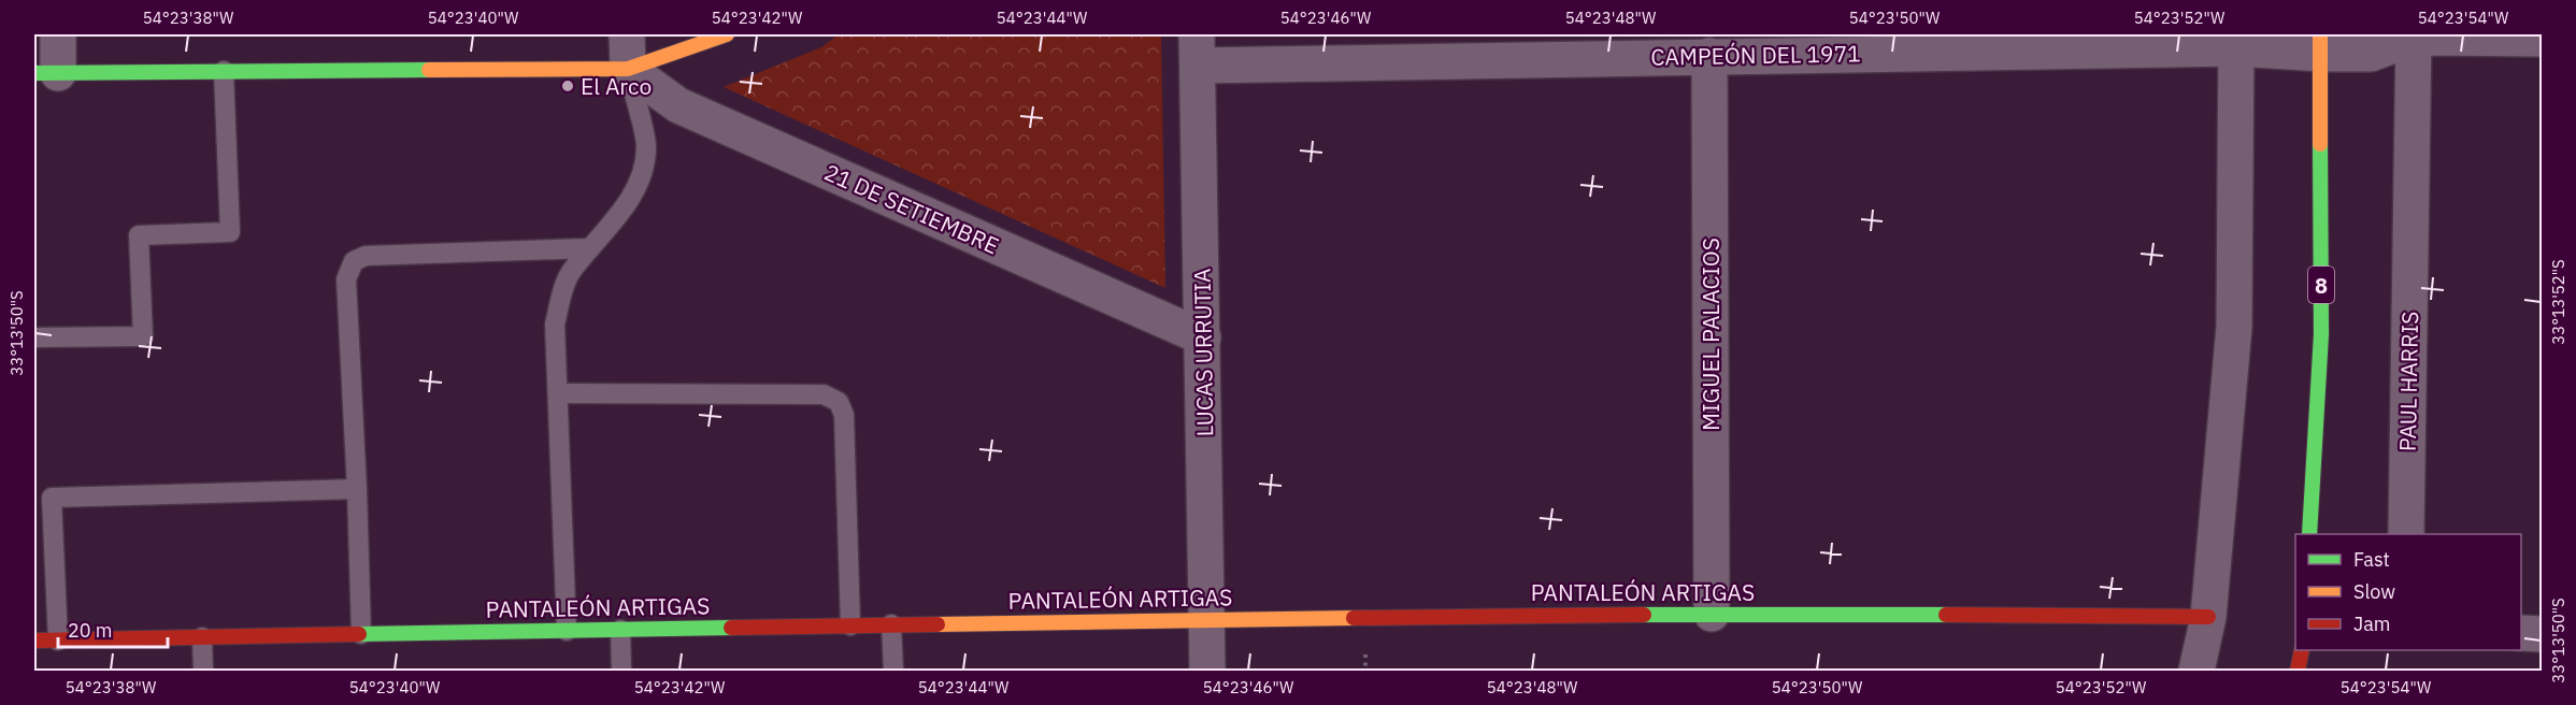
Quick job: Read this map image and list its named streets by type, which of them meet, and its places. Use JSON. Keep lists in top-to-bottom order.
{
  "streets": {
    "main road": ["8", "PANTALEÓN ARTIGAS"],
    "street": [
      "CAMPEÓN DEL 1971",
      "21 DE SETIEMBRE",
      "MIGUEL PALACIOS",
      "LUCAS URRUTIA",
      "PAUL HARRIS"
    ]
  },
  "crossings": [
    ["CAMPEÓN DEL 1971", "8"],
    ["CAMPEÓN DEL 1971", "MIGUEL PALACIOS"],
    ["CAMPEÓN DEL 1971", "LUCAS URRUTIA"],
    ["CAMPEÓN DEL 1971", "PAUL HARRIS"],
    ["21 DE SETIEMBRE", "LUCAS URRUTIA"],
    ["MIGUEL PALACIOS", "PANTALEÓN ARTIGAS"],
    ["LUCAS URRUTIA", "PANTALEÓN ARTIGAS"]
  ],
  "places": ["El Arco"],
  "legend": ["Fast", "Slow", "Jam"],
  "scale_bar": "20 m",
  "coordinates": [
    "54°23'38\"W",
    "54°23'40\"W",
    "54°23'42\"W",
    "54°23'44\"W",
    "54°23'46\"W",
    "54°23'48\"W",
    "54°23'50\"W",
    "54°23'52\"W",
    "54°23'54\"W",
    "33°13'52\"S",
    "33°13'50\"S"
  ]
}
